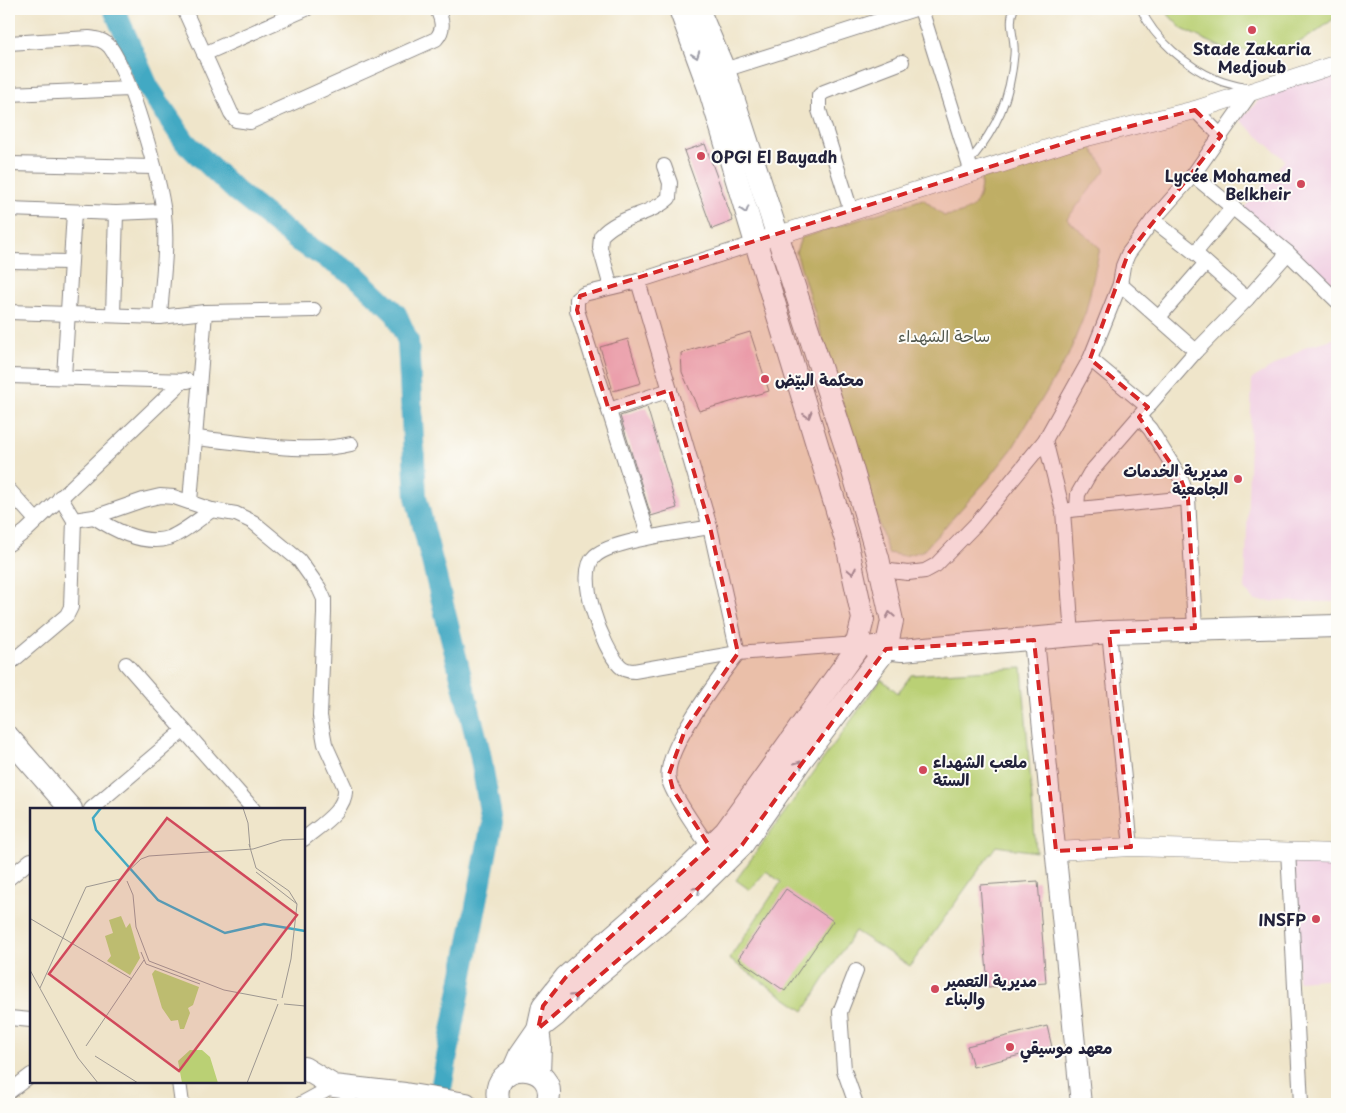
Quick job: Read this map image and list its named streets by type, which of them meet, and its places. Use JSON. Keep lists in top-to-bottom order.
{
  "parks": ["ساحة الشهداء"],
  "places": [
    "Stade Zakaria Medjoub",
    "OPGI El Bayadh",
    "Lycée Mohamed Belkheir",
    "محكمة البيّض",
    "مديرية الخدمات الجامعية",
    "ملعب الشهداء الستة",
    "INSFP",
    "مديرية التعمير والبناء",
    "معهد موسيقي"
  ]
}
